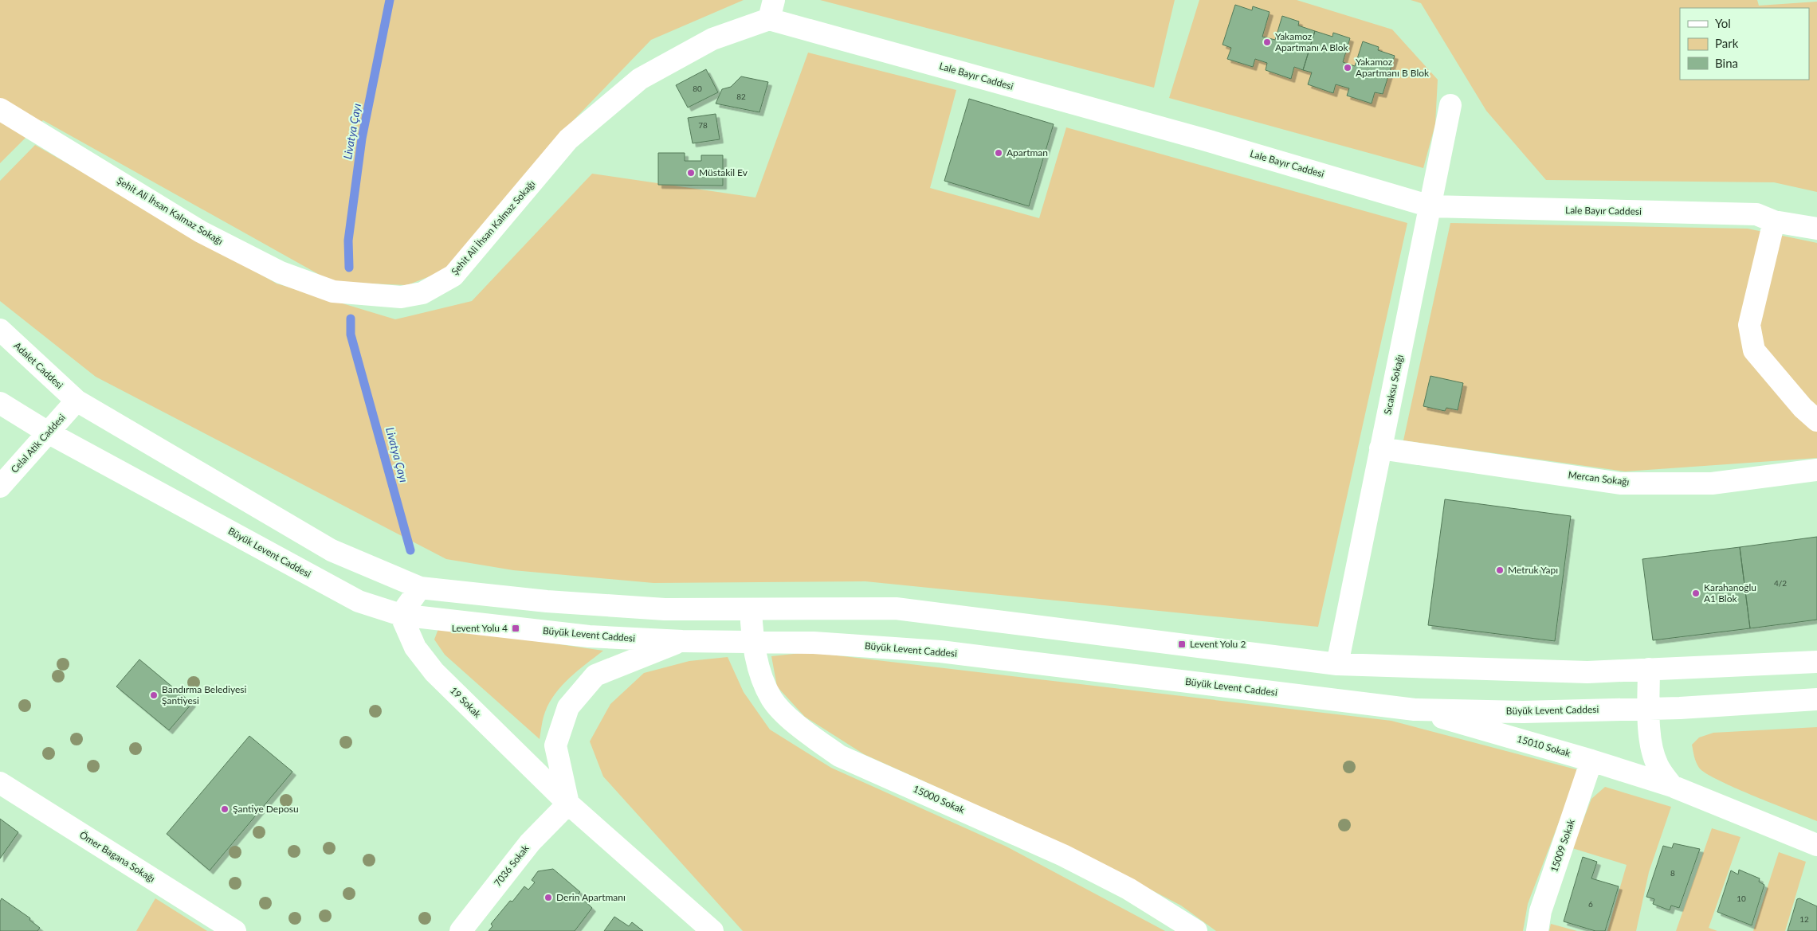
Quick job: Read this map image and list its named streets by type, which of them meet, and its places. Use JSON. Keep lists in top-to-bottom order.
{
  "streets": {
    "street": [
      "Lale Bayır Caddesi",
      "Şehit Ali İhsan Kalmaz Sokağı",
      "Adalet Caddesi",
      "Sıcaksu Sokağı",
      "Celal Atik Caddesi",
      "Mercan Sokağı",
      "Büyük Levent Caddesi",
      "19 Sokak",
      "15010 Sokak",
      "15000 Sokak",
      "15009 Sokak",
      "Ömer Bagana Sokağı",
      "7036 Sokak"
    ]
  },
  "crossings": [
    ["Lale Bayır Caddesi", "Şehit Ali İhsan Kalmaz Sokağı"],
    ["Lale Bayır Caddesi", "Sıcaksu Sokağı"],
    ["Adalet Caddesi", "Celal Atik Caddesi"],
    ["Sıcaksu Sokağı", "Mercan Sokağı"],
    ["Celal Atik Caddesi", "Büyük Levent Caddesi"],
    ["Büyük Levent Caddesi", "19 Sokak"],
    ["Büyük Levent Caddesi", "15010 Sokak"],
    ["Büyük Levent Caddesi", "15000 Sokak"],
    ["19 Sokak", "7036 Sokak"],
    ["15010 Sokak", "15009 Sokak"]
  ],
  "water": ["Livatya Çayı"],
  "places": {
    "other": [
      "Yakamoz Apartmanı A Blok",
      "Yakamoz Apartmanı B Blok",
      "Apartman",
      "Müstakil Ev",
      "Metruk Yapı",
      "Karahanoğlu A1 Blok",
      "Bandırma Belediyesi Şantiyesi",
      "Şantiye Deposu",
      "Derin Apartmanı"
    ],
    "transit": ["Levent Yolu 4", "Levent Yolu 2"]
  },
  "house_numbers": [
    "80",
    "82",
    "78",
    "4/2",
    "8",
    "10",
    "6",
    "12"
  ],
  "legend": ["Yol", "Park", "Bina"]
}
